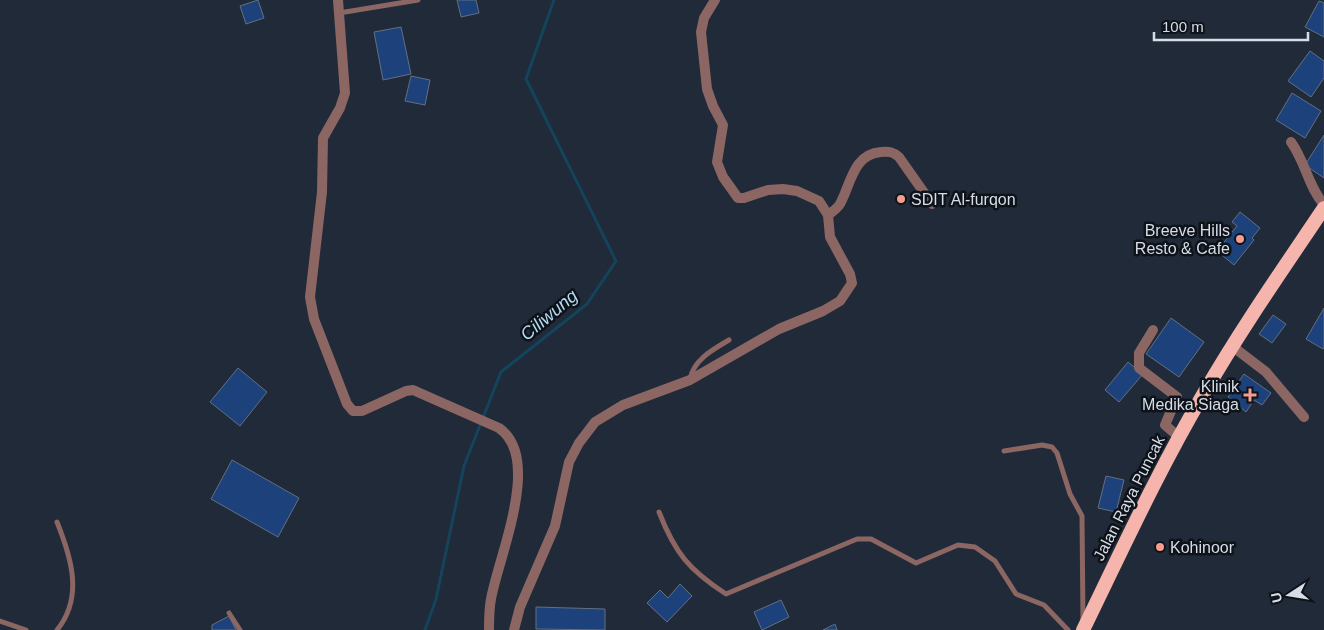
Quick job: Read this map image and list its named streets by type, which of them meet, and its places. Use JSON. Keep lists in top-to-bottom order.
{
  "streets": {
    "highway": ["Jalan Raya Puncak"]
  },
  "water": ["Ciliwung"],
  "places": {
    "other": ["SDIT Al-furqon", "Breeve Hills Resto & Cafe", "Kohinoor"],
    "health": ["Klinik Medika Siaga"]
  },
  "scale_bar": "100 m",
  "north": "left"
}
